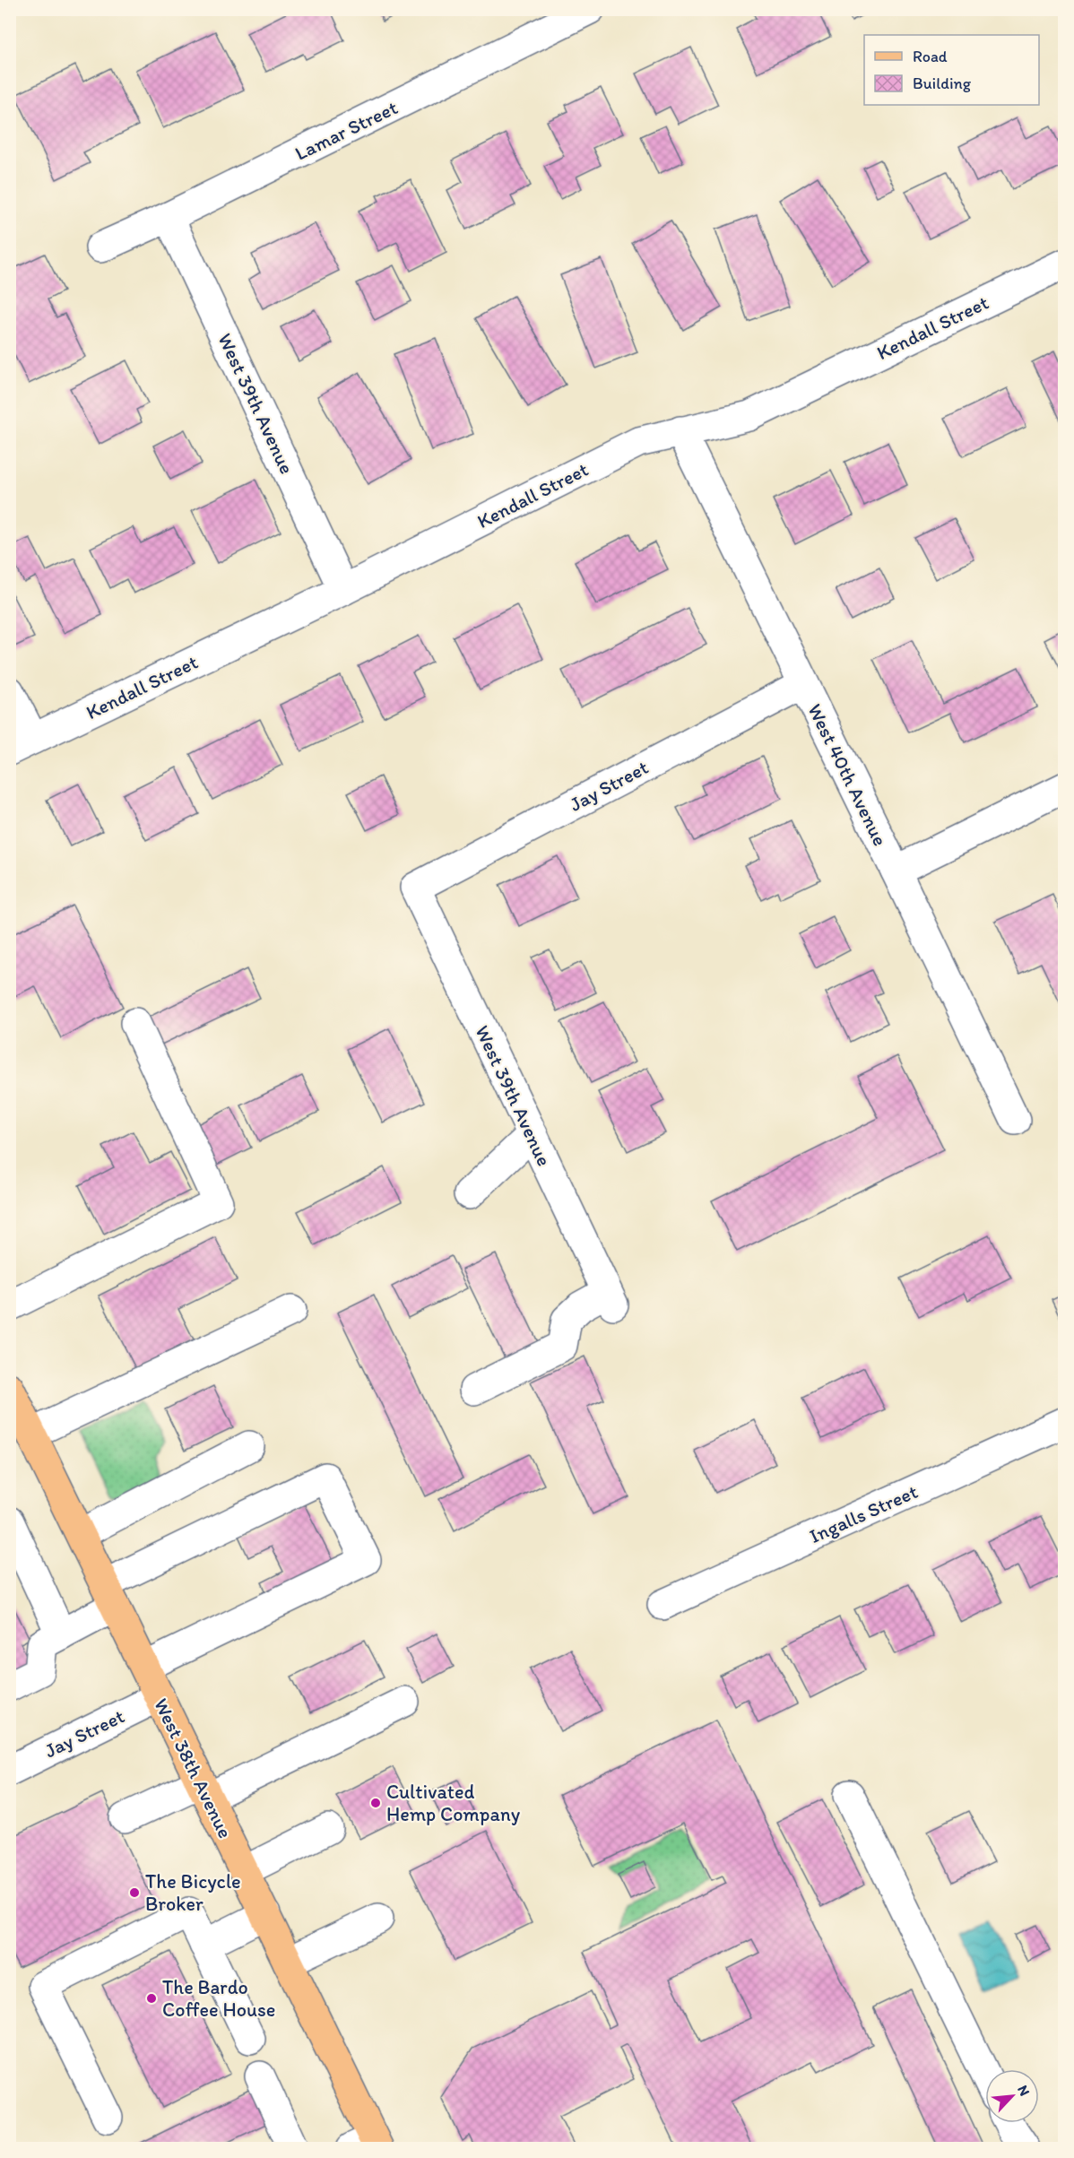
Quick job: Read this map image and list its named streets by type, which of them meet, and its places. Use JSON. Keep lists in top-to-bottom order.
{
  "streets": {
    "main road": ["West 38th Avenue"],
    "street": [
      "Lamar Street",
      "Kendall Street",
      "West 39th Avenue",
      "West 40th Avenue",
      "Jay Street",
      "Ingalls Street"
    ]
  },
  "crossings": [
    ["Lamar Street", "West 39th Avenue"],
    ["Kendall Street", "West 39th Avenue"],
    ["Kendall Street", "West 40th Avenue"],
    ["West 39th Avenue", "Jay Street"],
    ["West 40th Avenue", "Jay Street"],
    ["Jay Street", "West 38th Avenue"]
  ],
  "places": ["Cultivated Hemp Company", "The Bicycle Broker", "The Bardo Coffee House"],
  "legend": ["Road", "Building"],
  "north": "top right"
}
